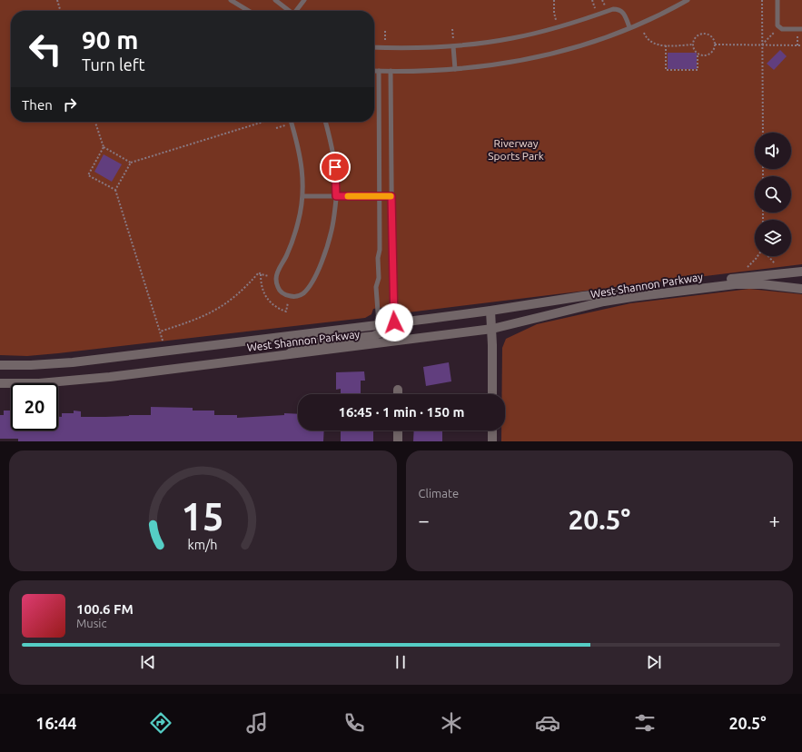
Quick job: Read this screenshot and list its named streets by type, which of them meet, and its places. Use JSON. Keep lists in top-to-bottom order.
{
  "streets": {
    "street": ["West Shannon Parkway"]
  },
  "parks": ["Riverway Sports Park"],
  "page": {
    "turn": ["90 m", "Turn left"],
    "then": "Then",
    "limit": "20",
    "trip": "16:45 · 1 min · 150 m",
    "tile": "Climate",
    "heat": ["−", "20.5°", "+"],
    "song": ["100.6 FM", "Music"],
    "tabs": ["16:44", "20.5°"],
    "gauge": ["15", "km/h"]
  }
}
